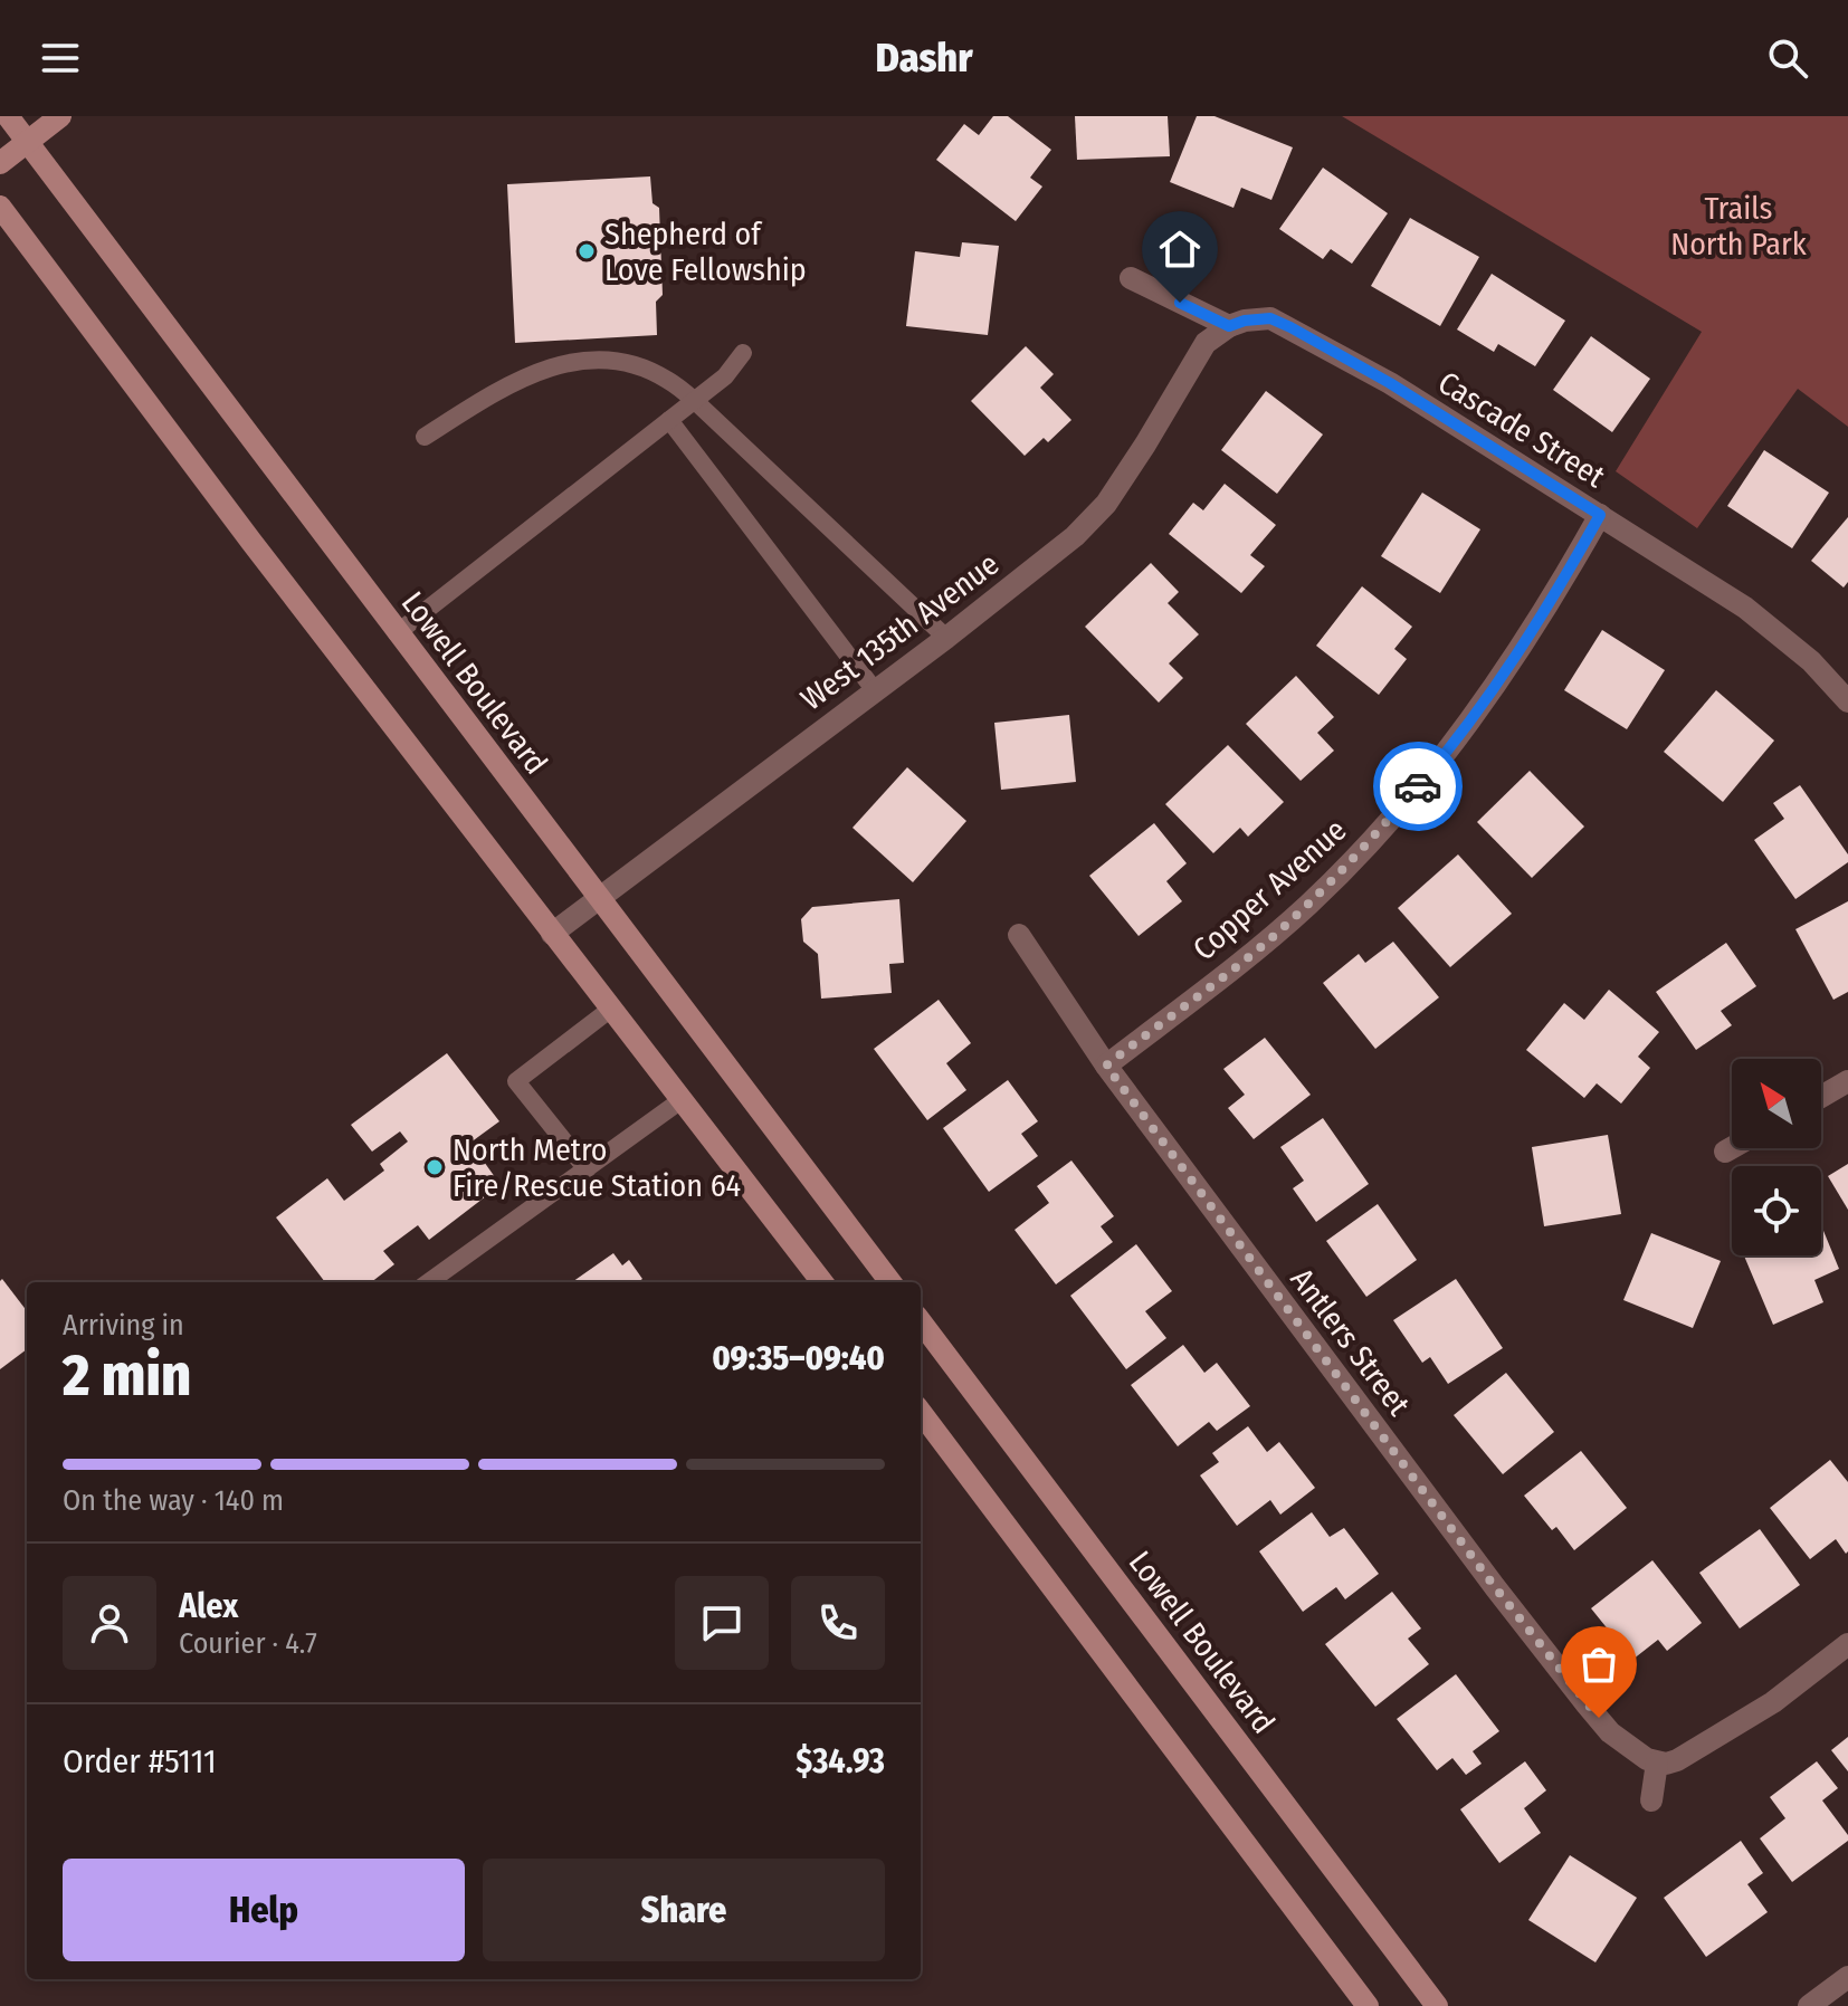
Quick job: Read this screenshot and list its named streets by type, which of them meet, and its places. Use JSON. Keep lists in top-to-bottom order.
{
  "streets": {
    "main road": ["Lowell Boulevard"],
    "street": [
      "Cascade Street",
      "West 135th Avenue",
      "Copper Avenue",
      "Antlers Street"
    ]
  },
  "crossings": [
    ["Cascade Street", "West 135th Avenue"],
    ["Cascade Street", "Copper Avenue"],
    ["West 135th Avenue", "Lowell Boulevard"],
    ["Copper Avenue", "Antlers Street"]
  ],
  "parks": ["Trails North Park"],
  "places": ["Shepherd of Love Fellowship", "North Metro Fire/Rescue Station 64"],
  "north": "top left",
  "page": {
    "header": "Dashr",
    "heading": ["2 min", "Arriving in", "09:35–09:40"],
    "panel": [
      "Alex",
      "Courier · 4.7",
      "Order #5111",
      "$34.93"
    ],
    "bar": "On the way · 140 m",
    "buttons": ["Help", "Share"]
  }
}
